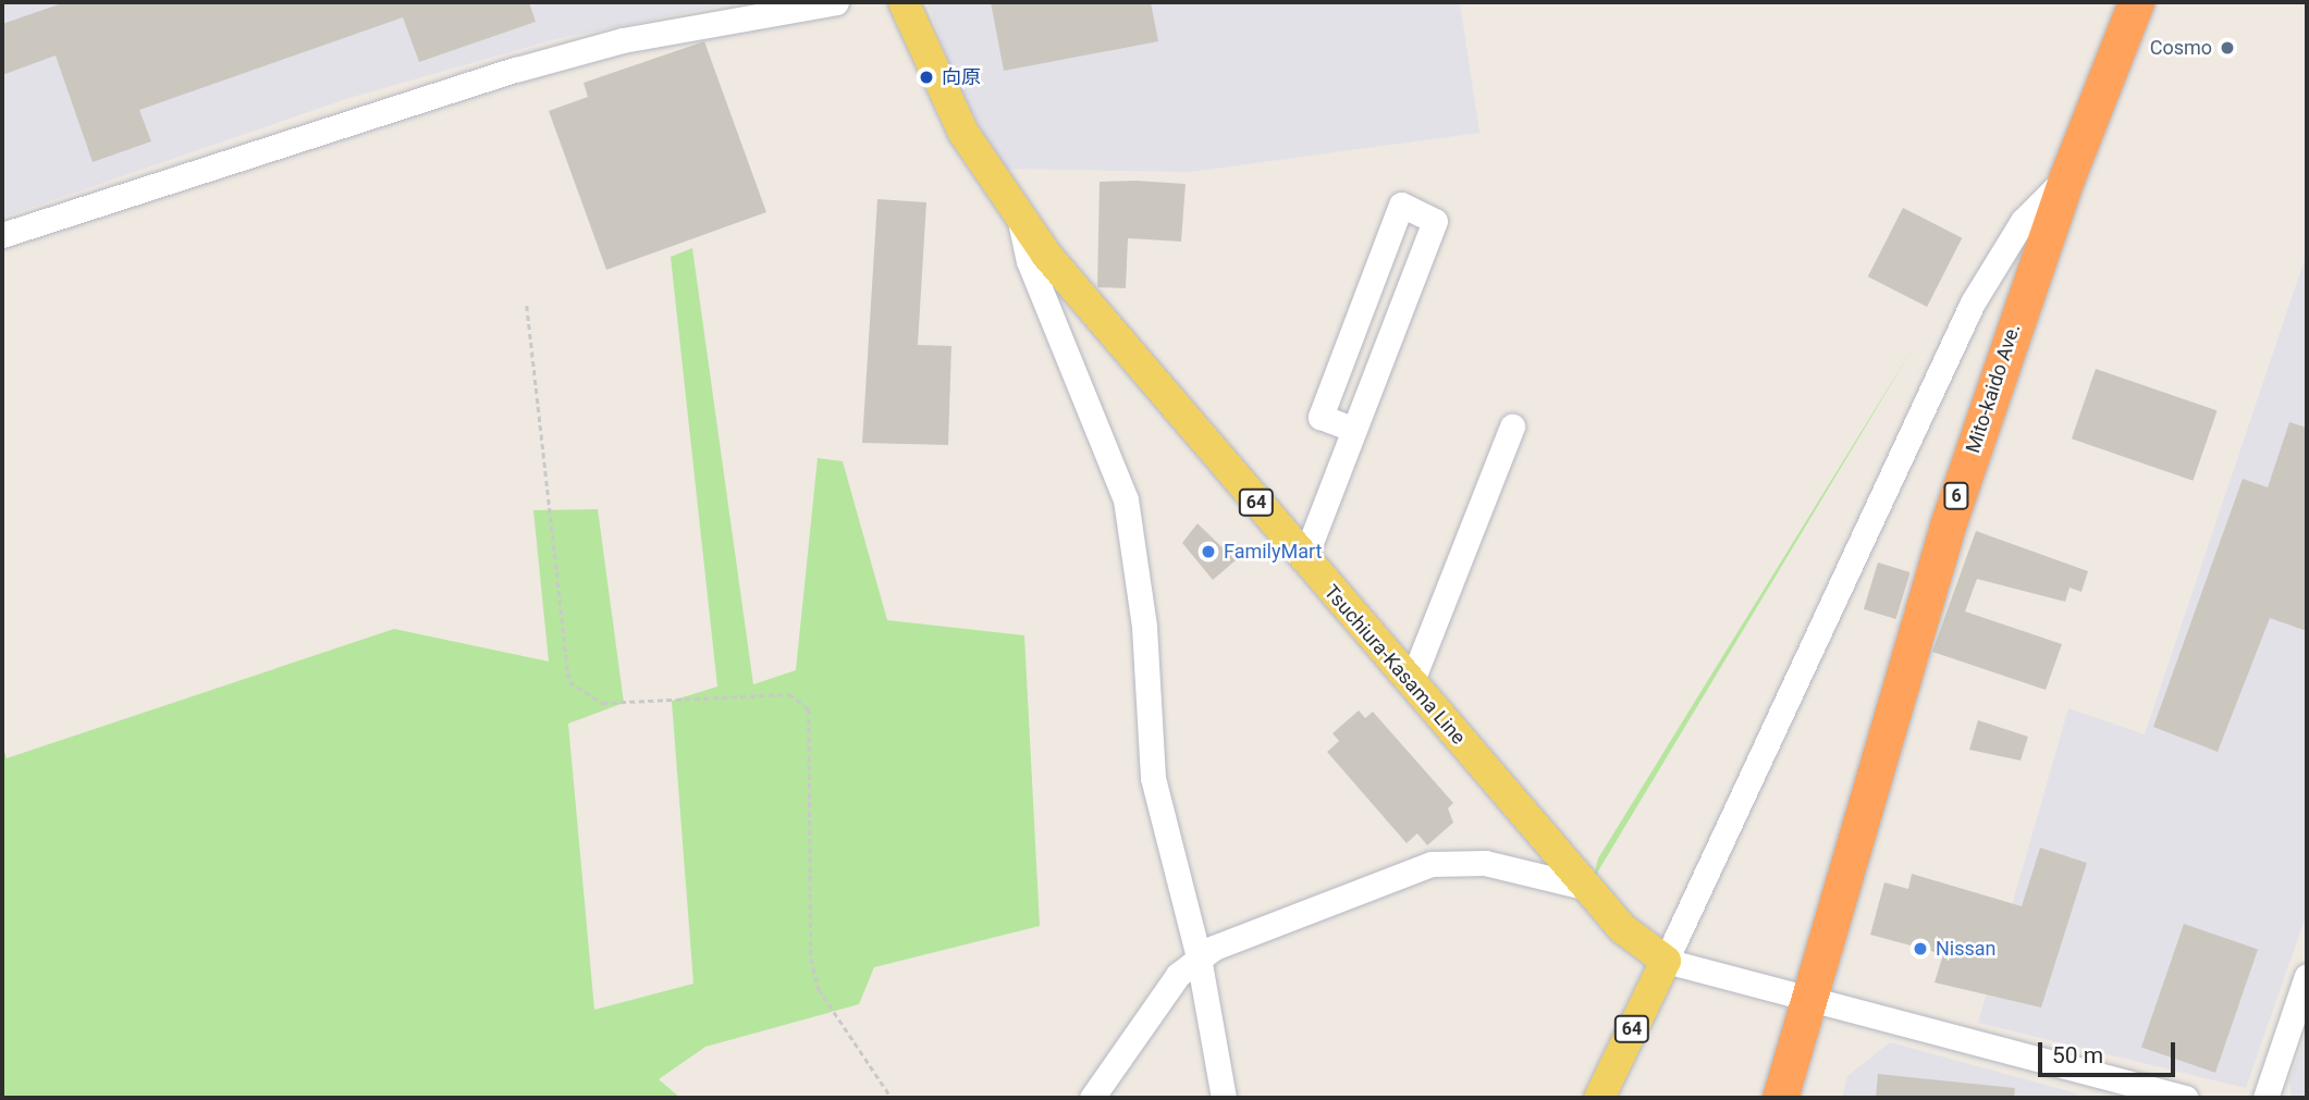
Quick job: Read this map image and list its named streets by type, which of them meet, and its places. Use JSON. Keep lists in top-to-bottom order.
{
  "streets": {
    "highway": ["Mito-kaido Ave.", "6"],
    "main road": ["64", "Tsuchiura-Kasama Line"]
  },
  "crossings": [
    ["64", "Tsuchiura-Kasama Line"]
  ],
  "places": [
    "Cosmo",
    "向原",
    "FamilyMart",
    "Nissan"
  ],
  "scale_bar": "50 m"
}
